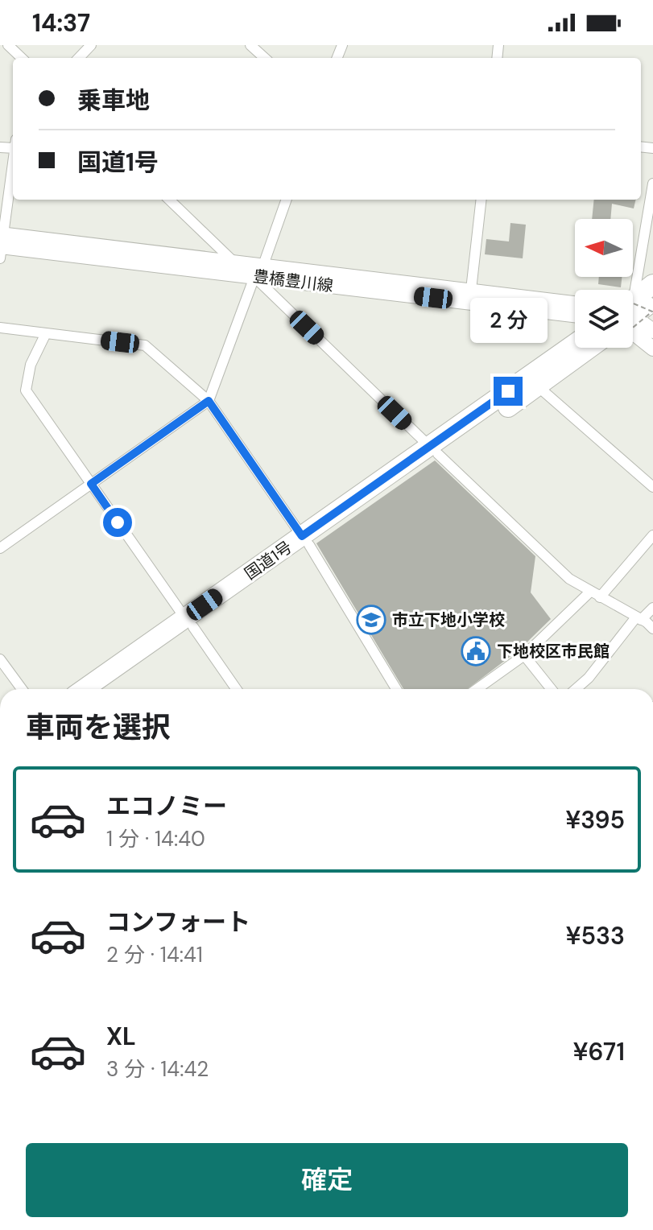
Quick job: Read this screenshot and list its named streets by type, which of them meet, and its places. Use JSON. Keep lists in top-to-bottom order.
{
  "streets": {
    "highway": ["国道1号"],
    "main road": ["豊橋豊川線"]
  },
  "places": {
    "school or university": ["市立下地小学校"],
    "public building": ["下地校区市民館"]
  },
  "north": "left",
  "page": {
    "status": "14:37",
    "banner": ["乗車地", "国道1号"],
    "bubble": "2 分",
    "heading": "車両を選択",
    "list": [
      {
        "name": "エコノミー",
        "note": "1 分 · 14:40",
        "value": "¥395"
      },
      {
        "name": "コンフォート",
        "note": "2 分 · 14:41",
        "value": "¥533"
      },
      {
        "name": "XL",
        "note": "3 分 · 14:42",
        "value": "¥671"
      }
    ],
    "buttons": "確定"
  }
}
